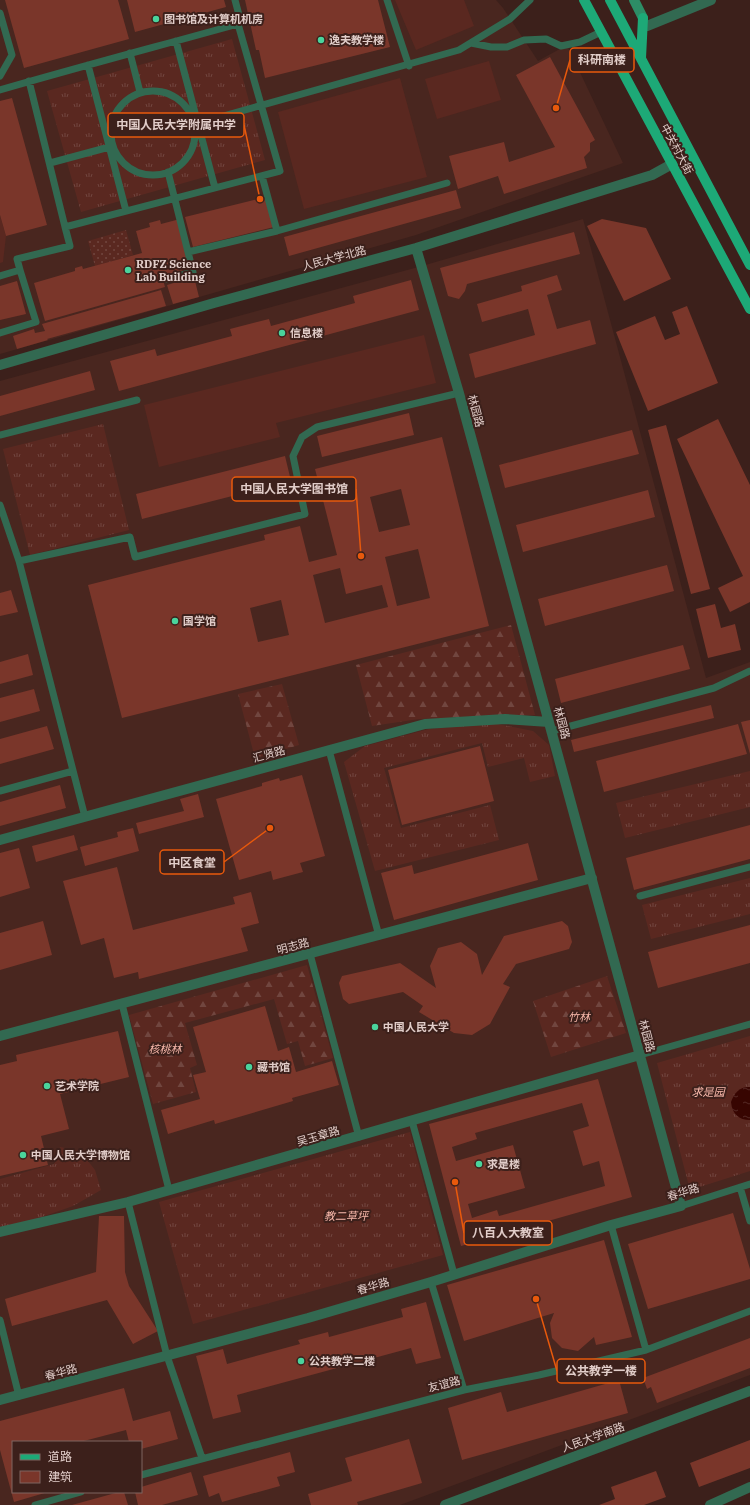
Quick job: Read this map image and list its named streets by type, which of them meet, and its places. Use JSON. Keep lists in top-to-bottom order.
{
  "streets": {
    "main road": ["中关村大街"],
    "street": [
      "人民大学北路",
      "林园路",
      "汇贤路",
      "明志路",
      "吴玉章路",
      "春华路",
      "人民大学南路"
    ],
    "lane": ["友谊路"]
  },
  "crossings": [
    ["中关村大街", "人民大学北路"],
    ["人民大学北路", "林园路"],
    ["林园路", "汇贤路"],
    ["林园路", "明志路"],
    ["林园路", "吴玉章路"],
    ["林园路", "春华路"]
  ],
  "parks": [
    "竹林",
    "核桃林",
    "求是园",
    "教二草坪"
  ],
  "places": [
    "图书馆及计算机机房",
    "逸夫教学楼",
    "科研南楼",
    "中国人民大学附属中学",
    "RDFZ Science Lab Building",
    "信息楼",
    "中国人民大学图书馆",
    "国学馆",
    "中区食堂",
    "中国人民大学",
    "藏书馆",
    "艺术学院",
    "中国人民大学博物馆",
    "求是楼",
    "八百人大教室",
    "公共教学一楼",
    "公共教学二楼"
  ],
  "legend": ["道路", "建筑"]
}
